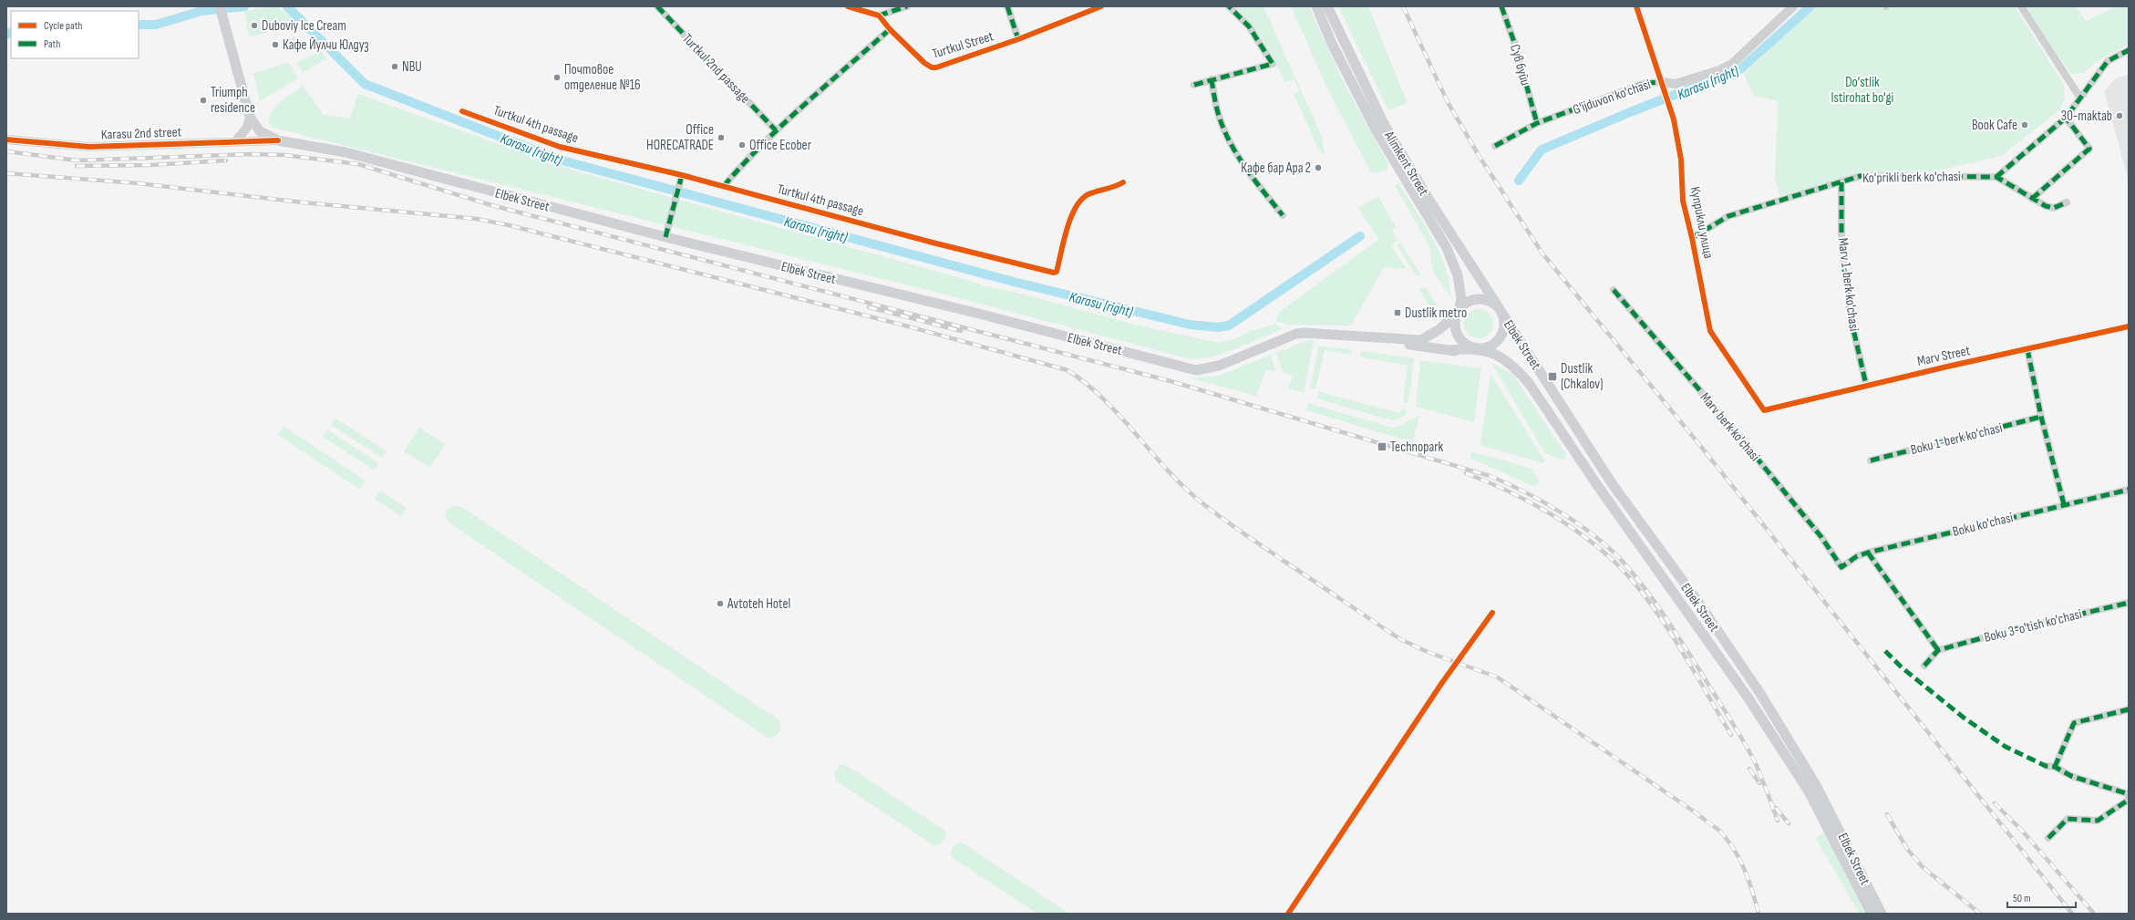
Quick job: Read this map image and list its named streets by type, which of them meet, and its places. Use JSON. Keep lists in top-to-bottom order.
{
  "streets": {
    "main road": ["Alimkent Street", "Elbek Street"],
    "street": [
      "Turtkul Street",
      "Сув буйи",
      "Turtkul 2nd passage",
      "G'ijduvon ko'chasi",
      "Turtkul 4th passage",
      "Karasu 2nd street",
      "Ko'prikli berk ko'chasi",
      "Куприкли улица",
      "Marv 1-berk ko'chasi",
      "Marv Street",
      "Marv berk ko'chasi",
      "Boku 1-berk ko'chasi",
      "Boku ko'chasi",
      "Boku 3-o'tish ko'chasi"
    ]
  },
  "crossings": [
    ["Сув буйи", "G'ijduvon ko'chasi"],
    ["G'ijduvon ko'chasi", "Куприкли улица"],
    ["Karasu 2nd street", "Elbek Street"],
    ["Alimkent Street", "Elbek Street"],
    ["Ko'prikli berk ko'chasi", "Куприкли улица"],
    ["Ko'prikli berk ko'chasi", "Marv 1-berk ko'chasi"],
    ["Куприкли улица", "Marv Street"],
    ["Marv 1-berk ko'chasi", "Marv Street"],
    ["Marv berk ko'chasi", "Boku ko'chasi"]
  ],
  "water": ["Karasu (right)"],
  "parks": ["Do'stlik Istirohat bo'gi"],
  "places": {
    "other": [
      "Duboviy Ice Cream",
      "Кафе Йулчи Юлдуз",
      "NBU",
      "Почтовое отделение №16",
      "Triumph residence",
      "30-maktab",
      "Book Cafe",
      "Office HORECATRADE",
      "Office Ecober",
      "Кафе бар Ара 2",
      "Avtoteh Hotel"
    ],
    "transit": ["Dustlik metro", "Dustlik (Chkalov)", "Technopark"]
  },
  "legend": ["Cycle path", "Path"],
  "scale_bar": "50 m"
}
